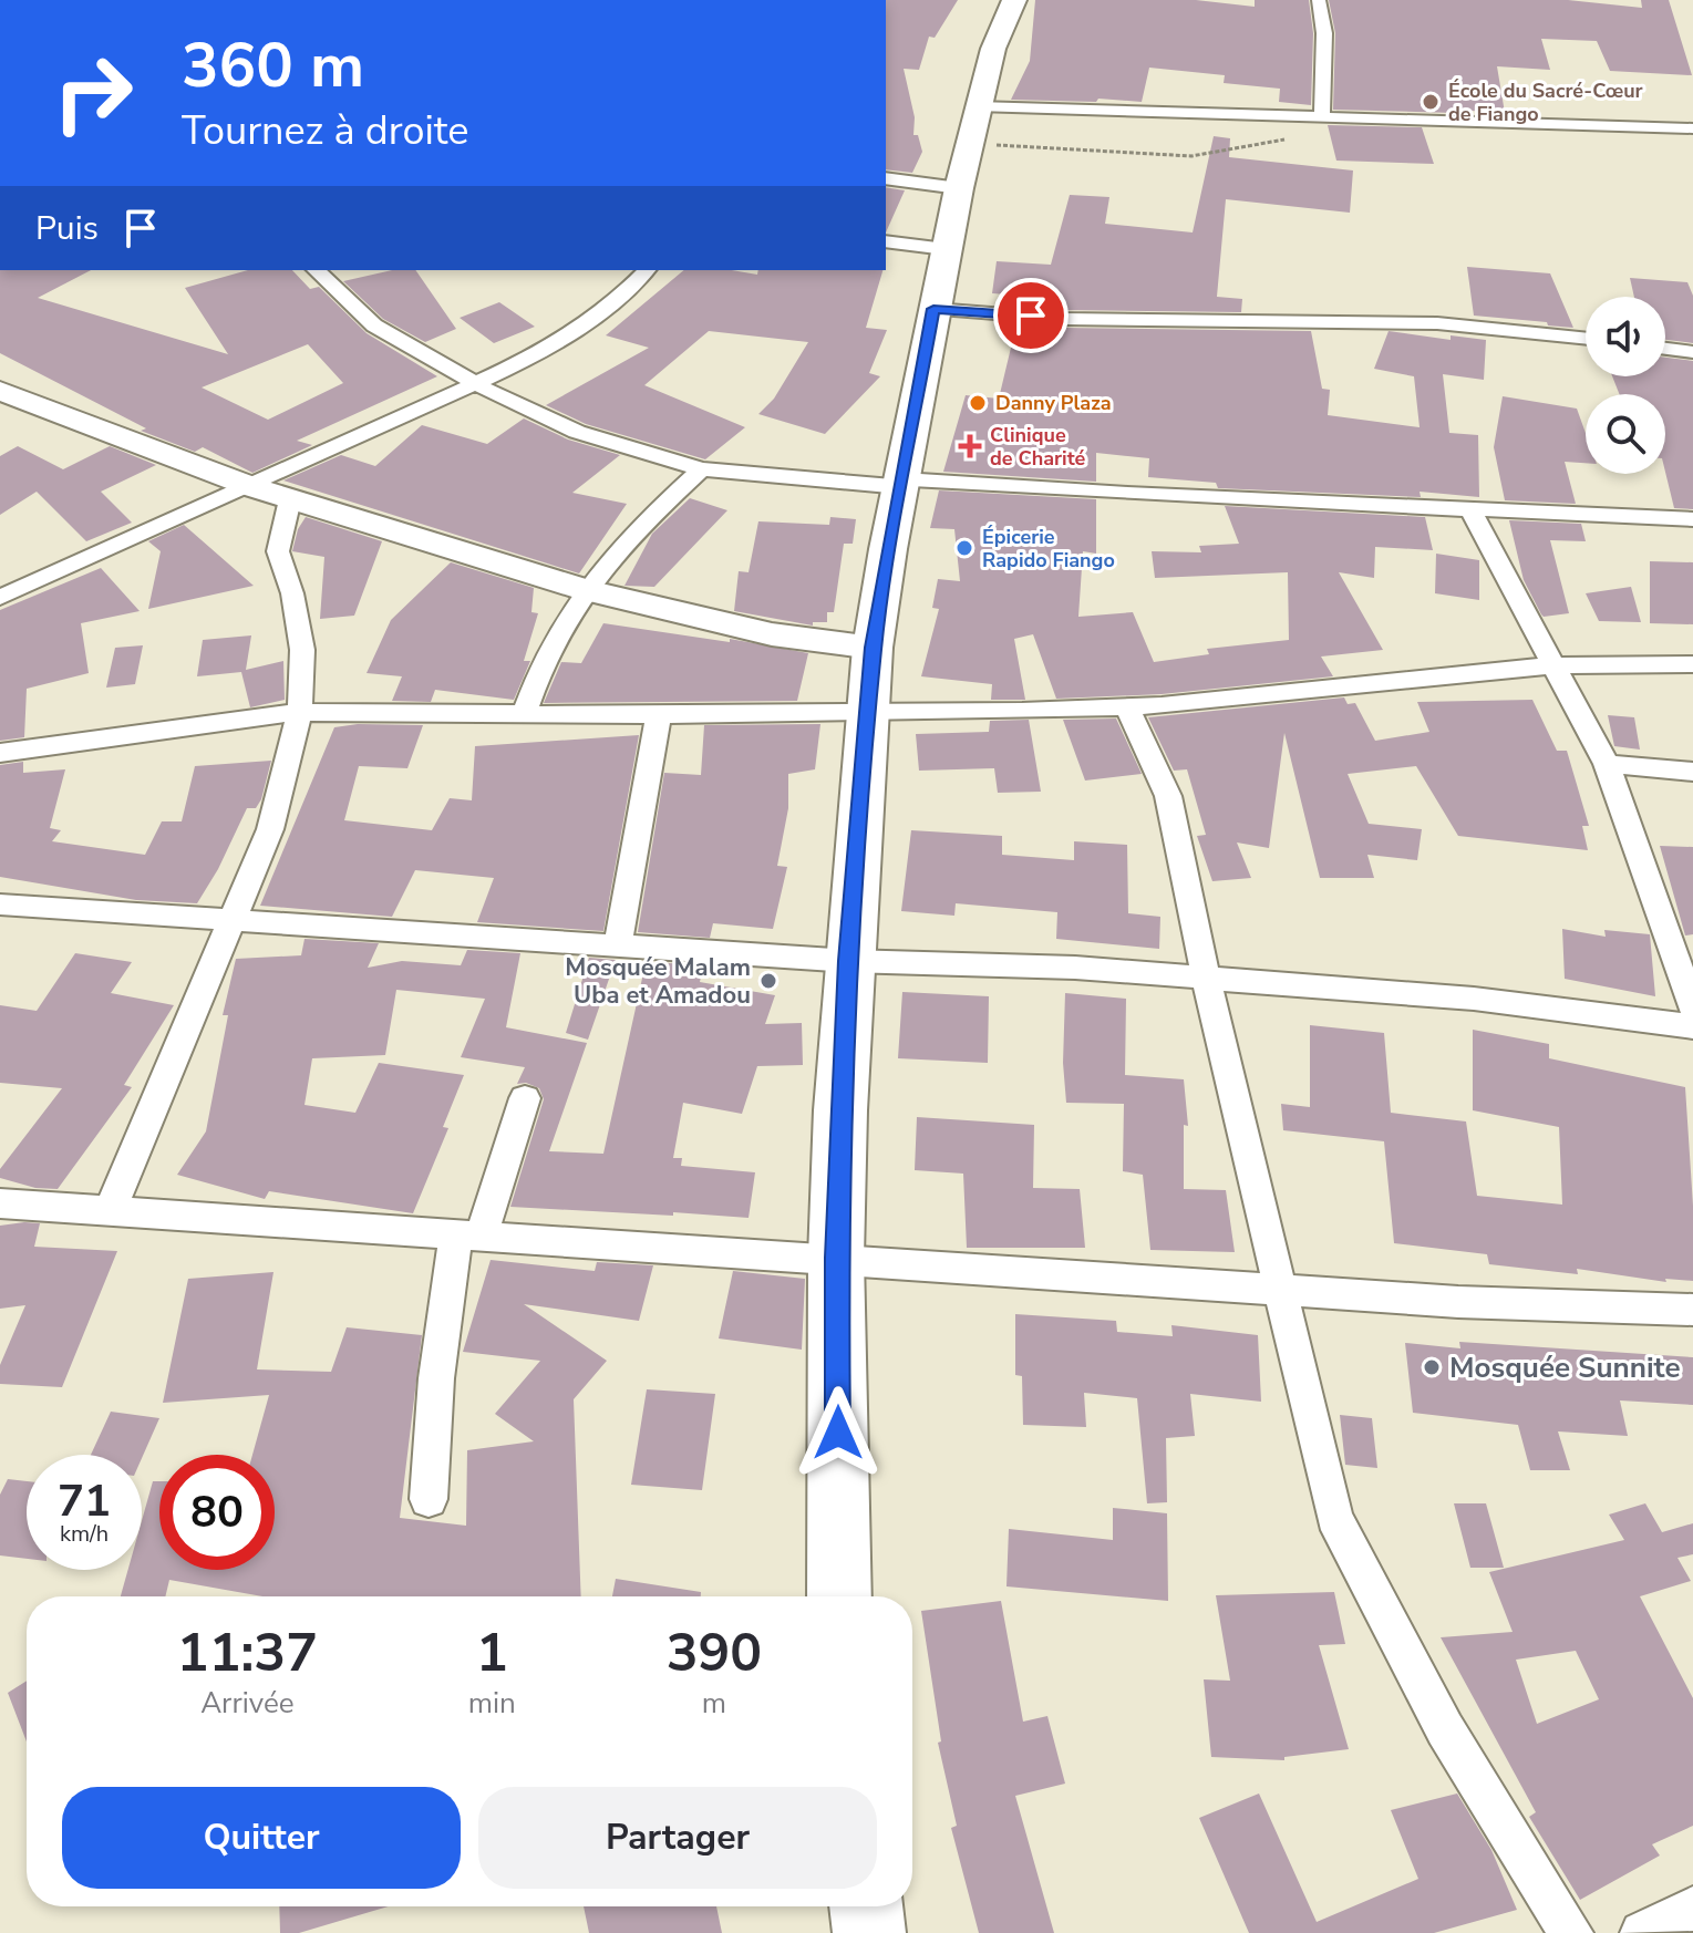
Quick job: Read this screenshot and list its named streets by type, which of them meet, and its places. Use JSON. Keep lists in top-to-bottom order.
{
  "places": {
    "other": [
      "École du Sacré-Cœur de Fiango",
      "Danny Plaza",
      "Épicerie Rapido Fiango",
      "Mosquée Malam Uba et Amadou",
      "Mosquée Sunnite"
    ],
    "health": ["Clinique de Charité"]
  },
  "page": {
    "turn": ["360 m", "Tournez à droite"],
    "then": "Puis",
    "speed": "71 km/h",
    "limit": "80",
    "eta": [
      "11:37",
      "Arrivée",
      "1",
      "min",
      "390",
      "m"
    ],
    "buttons": ["Quitter", "Partager"]
  }
}
